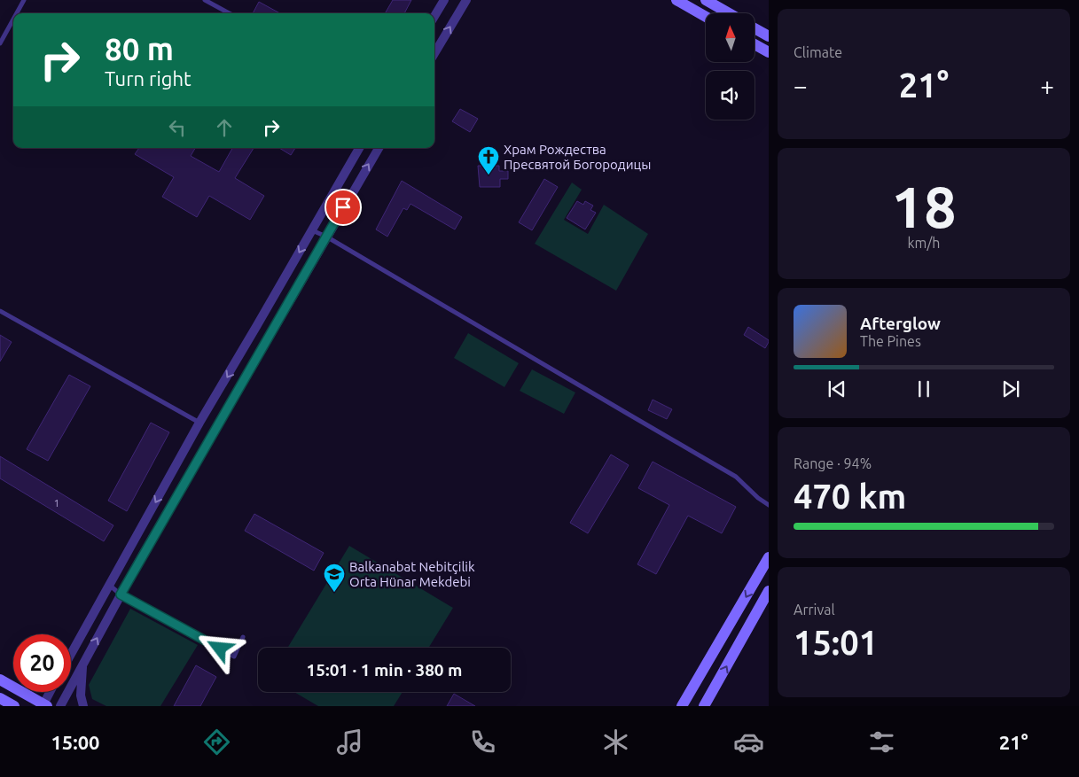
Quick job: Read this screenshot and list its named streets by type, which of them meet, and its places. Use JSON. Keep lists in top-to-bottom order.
{
  "places": {
    "church": ["Храм Рождества Пресвятой Богородицы"],
    "school or university": ["Balkanabat Nebitçilik Orta Hünar Mekdebi"]
  },
  "house_numbers": ["1"],
  "north": "top",
  "page": {
    "tile": [
      "Climate",
      ["18", "km/h"],
      ["Range · 94%", "470 km"],
      ["Arrival", "15:01"]
    ],
    "turn": ["80 m", "Turn right"],
    "heat": ["−", "21°", "+"],
    "song": ["Afterglow", "The Pines"],
    "limit": "20",
    "trip": "15:01 · 1 min · 380 m",
    "tabs": ["15:00", "21°"]
  }
}
